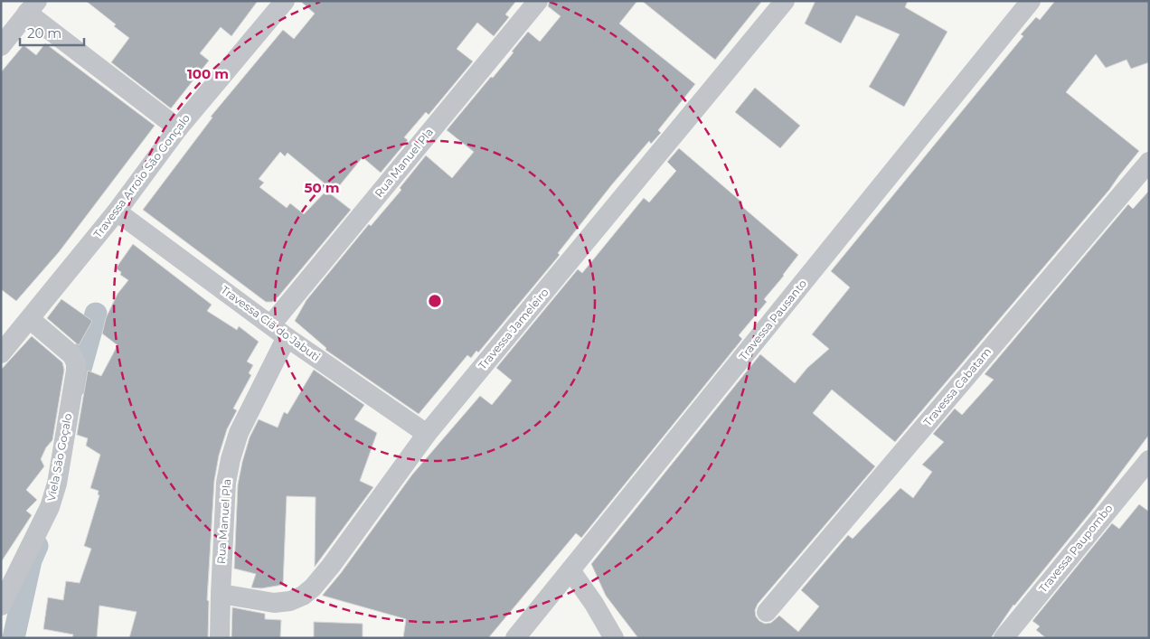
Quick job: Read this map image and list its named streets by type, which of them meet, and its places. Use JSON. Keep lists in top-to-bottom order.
{
  "streets": {
    "street": [
      "Rua Manuel Pla",
      "Travessa Arroio São Gonçalo",
      "Travessa Pausanto",
      "Travessa Ciã do Jabuti",
      "Travessa Jameleiro",
      "Travessa Cabatam",
      "Viela São Goçalo",
      "Travessa Paupombo"
    ]
  },
  "crossings": [
    ["Rua Manuel Pla", "Travessa Ciã do Jabuti"],
    ["Rua Manuel Pla", "Travessa Jameleiro"],
    ["Travessa Arroio São Gonçalo", "Travessa Ciã do Jabuti"],
    ["Travessa Arroio São Gonçalo", "Viela São Goçalo"],
    ["Travessa Ciã do Jabuti", "Travessa Jameleiro"]
  ],
  "scale_bar": "20 m",
  "rings": ["100 m", "50 m"]
}
